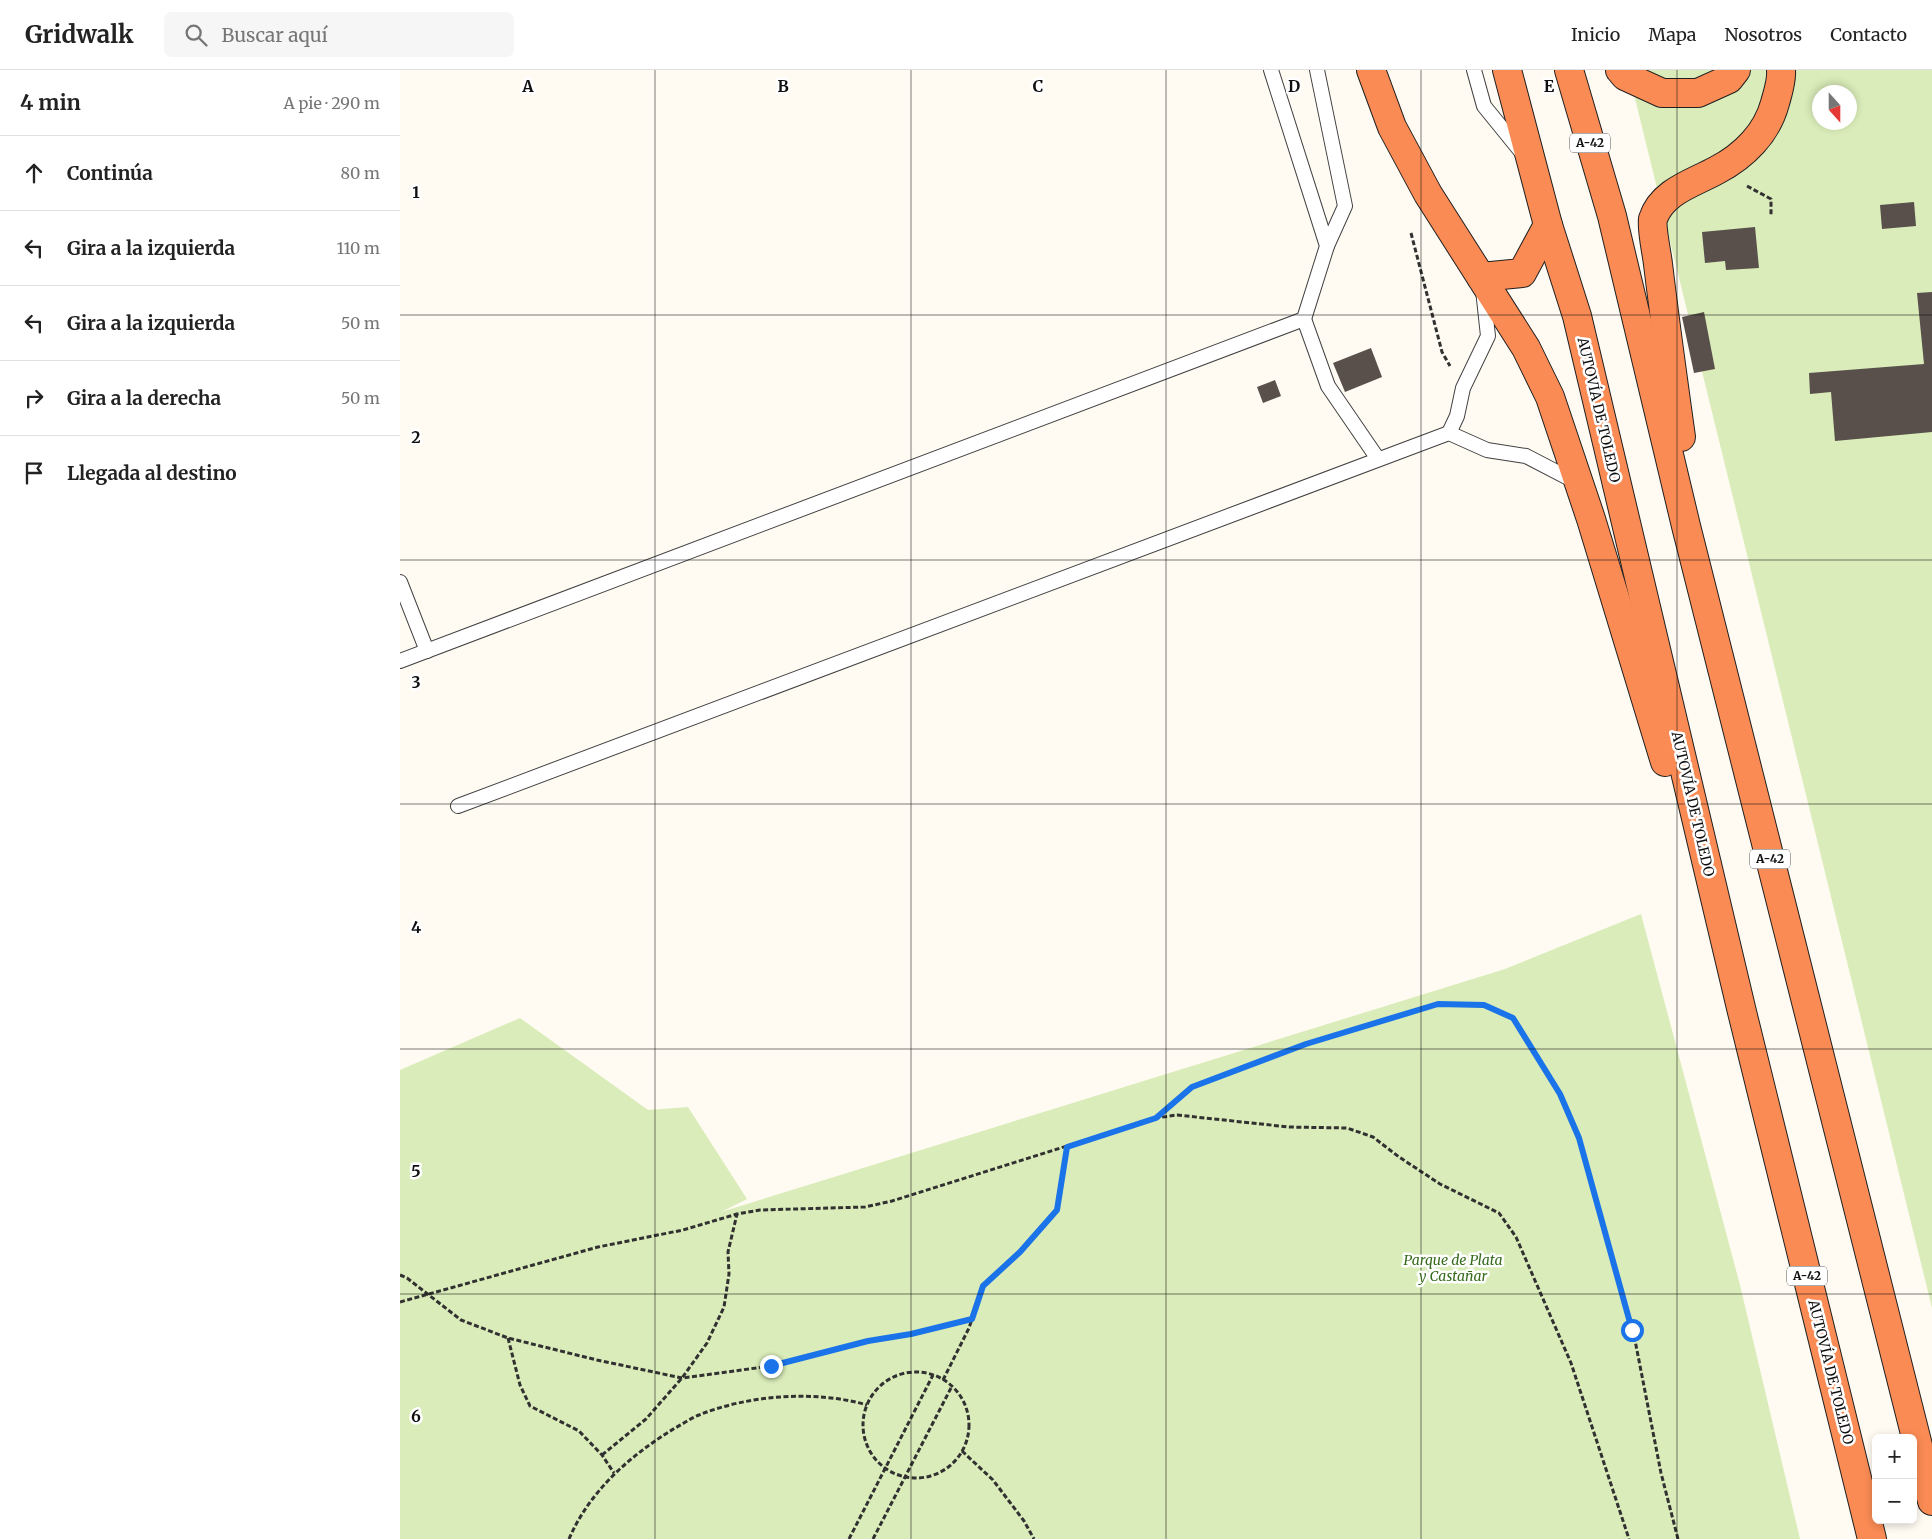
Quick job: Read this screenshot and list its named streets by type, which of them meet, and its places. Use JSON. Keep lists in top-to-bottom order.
{
  "streets": {
    "highway": ["A-42", "AUTOVÍA DE TOLEDO"]
  },
  "parks": ["Parque de Plata y Castañar"],
  "north": "bottom",
  "page": {
    "header": "Gridwalk",
    "search": "Buscar aquí",
    "nav": [
      "Inicio",
      "Mapa",
      "Nosotros",
      "Contacto"
    ],
    "heading": ["4 min", "A pie · 290 m"],
    "list": [
      ["Continúa", "80 m"],
      ["Gira a la izquierda", "110 m"],
      ["Gira a la izquierda", "50 m"],
      ["Gira a la derecha", "50 m"],
      "Llegada al destino"
    ],
    "map_buttons": ["+", "−"]
  },
  "grid": {
    "columns": [
      "A",
      "B",
      "C",
      "D",
      "E"
    ],
    "rows": [
      "1",
      "2",
      "3",
      "4",
      "5",
      "6"
    ]
  }
}
